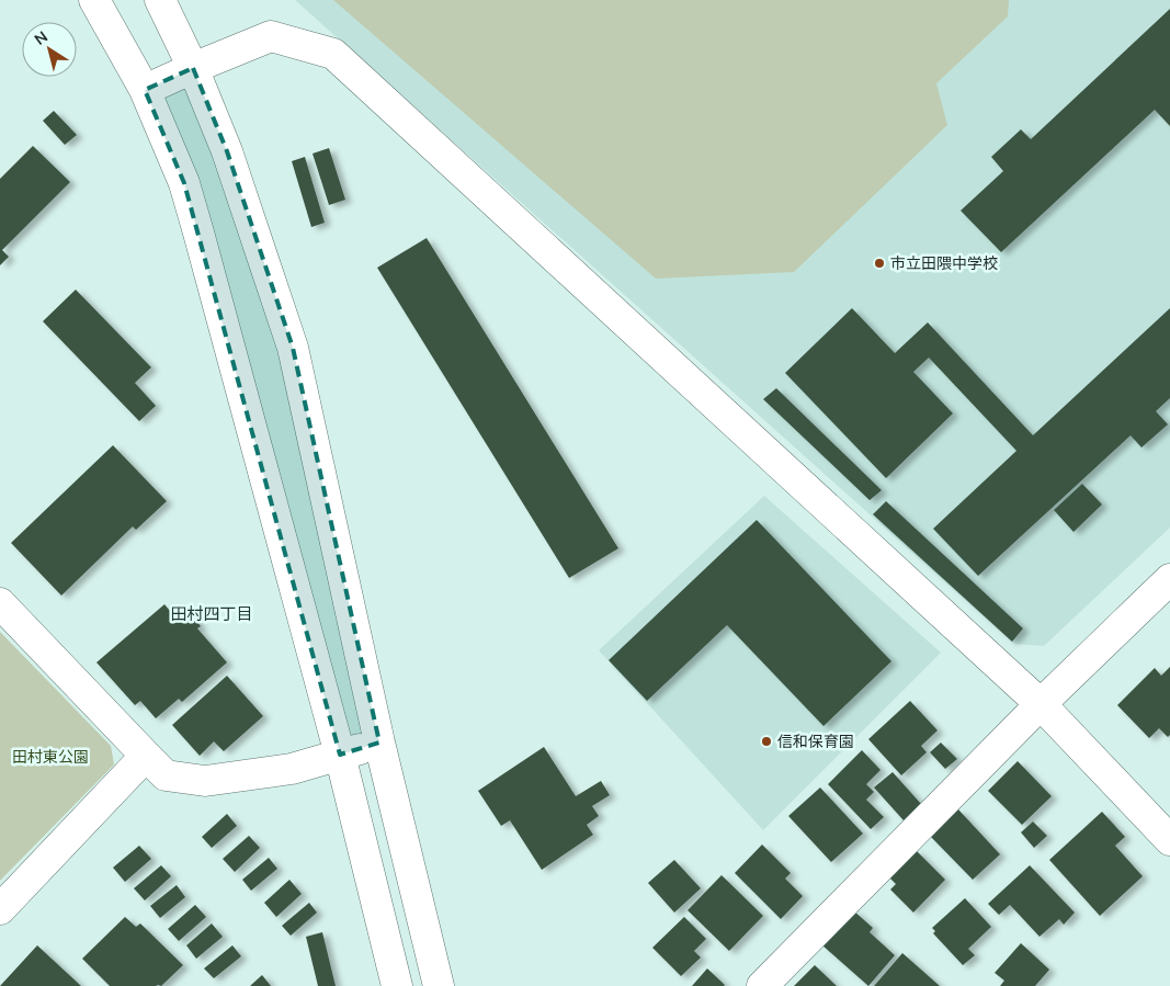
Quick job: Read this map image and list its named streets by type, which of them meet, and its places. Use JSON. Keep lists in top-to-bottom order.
{
  "districts": ["田村四丁目"],
  "parks": ["田村東公園"],
  "places": ["市立田隈中学校", "信和保育園"],
  "north": "top left"
}
